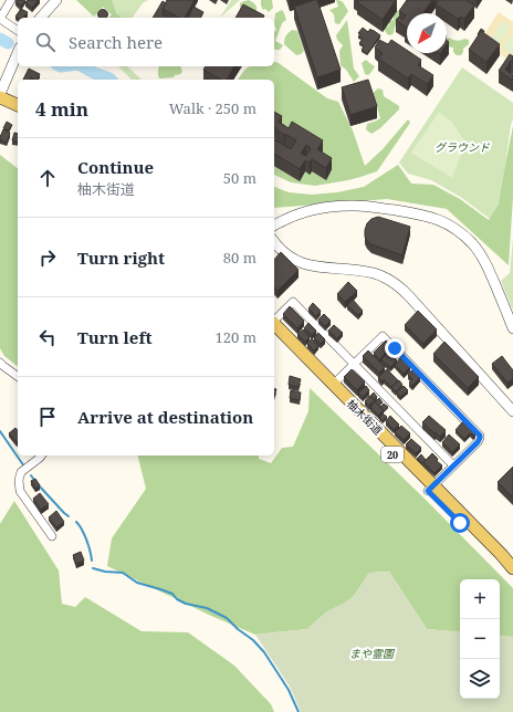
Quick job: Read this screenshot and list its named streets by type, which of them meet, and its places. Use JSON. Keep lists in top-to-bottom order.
{
  "streets": {
    "main road": ["柚木街道", "20"]
  },
  "crossings": [
    ["柚木街道", "20"]
  ],
  "parks": ["グラウンド", "まや霊園"],
  "north": "bottom left",
  "page": {
    "search": "Search here",
    "heading": ["4 min", "Walk · 250 m"],
    "list": [
      ["Continue", "柚木街道", "50 m"],
      ["Turn right", "80 m"],
      ["Turn left", "120 m"],
      "Arrive at destination"
    ],
    "map_buttons": ["+", "−"]
  }
}
